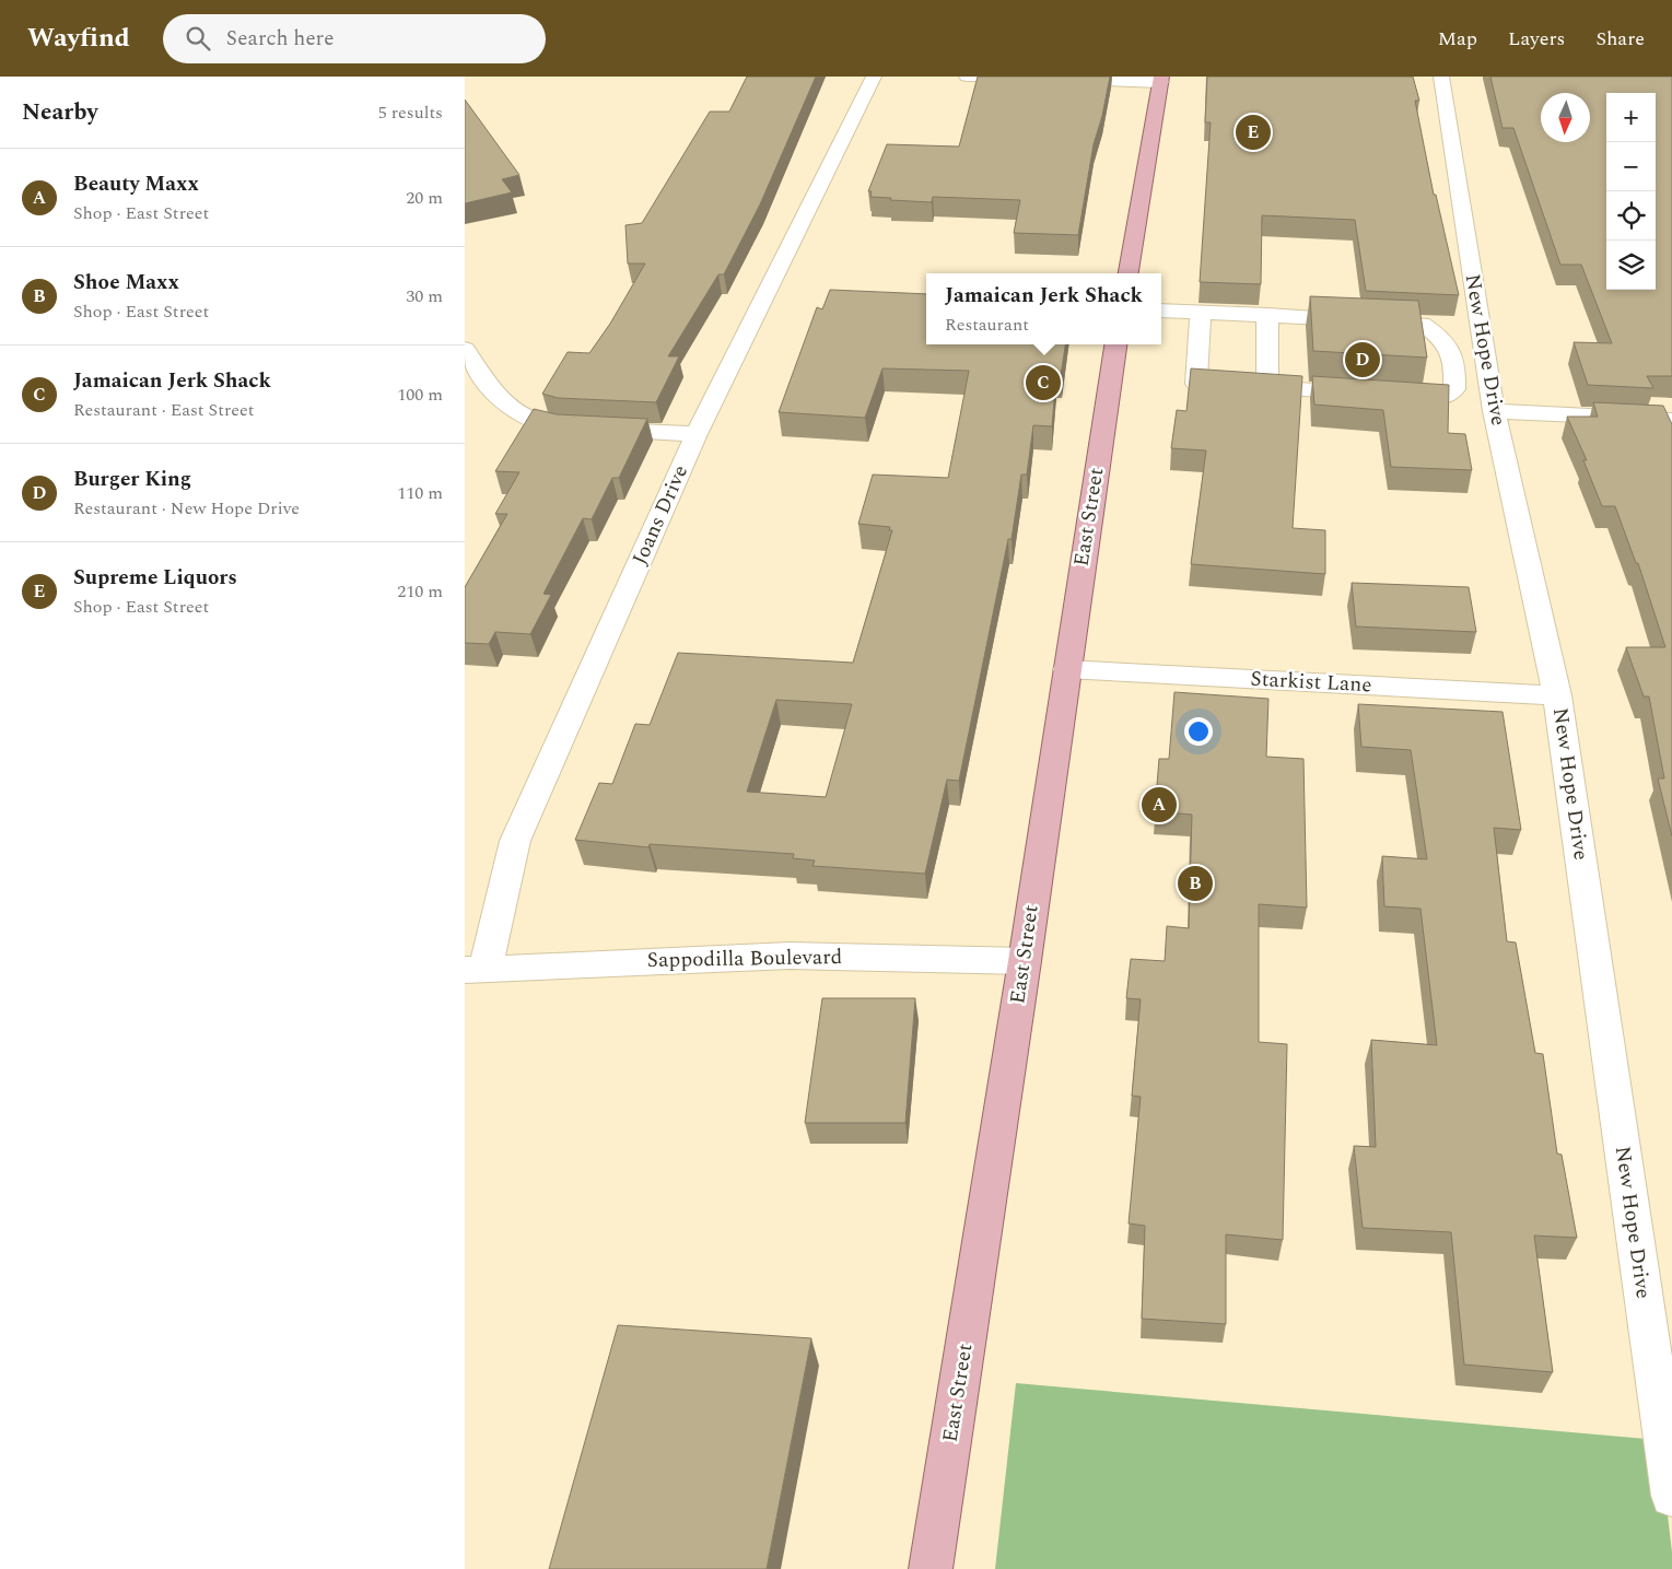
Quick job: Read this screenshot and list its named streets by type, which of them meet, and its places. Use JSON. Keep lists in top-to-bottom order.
{
  "streets": {
    "main road": ["East Street"],
    "street": [
      "New Hope Drive",
      "Joans Drive",
      "Starkist Lane",
      "Sappodilla Boulevard"
    ]
  },
  "crossings": [
    ["New Hope Drive", "Starkist Lane"],
    ["Joans Drive", "Sappodilla Boulevard"],
    ["East Street", "Starkist Lane"],
    ["East Street", "Sappodilla Boulevard"]
  ],
  "north": "bottom",
  "page": {
    "header": "Wayfind",
    "search": "Search here",
    "nav": ["Map", "Layers", "Share"],
    "heading": ["Nearby", "5 results"],
    "map_buttons": ["+", "−"],
    "pins": [
      "E",
      "D",
      "C",
      "A",
      "B"
    ],
    "list": [
      {
        "mark": "A",
        "name": "Beauty Maxx",
        "note": "Shop · East Street",
        "value": "20 m"
      },
      {
        "mark": "B",
        "name": "Shoe Maxx",
        "note": "Shop · East Street",
        "value": "30 m"
      },
      {
        "mark": "C",
        "name": "Jamaican Jerk Shack",
        "note": "Restaurant · East Street",
        "value": "100 m"
      },
      {
        "mark": "D",
        "name": "Burger King",
        "note": "Restaurant · New Hope Drive",
        "value": "110 m"
      },
      {
        "mark": "E",
        "name": "Supreme Liquors",
        "note": "Shop · East Street",
        "value": "210 m"
      }
    ],
    "popup": ["Jamaican Jerk Shack", "Restaurant"]
  }
}
